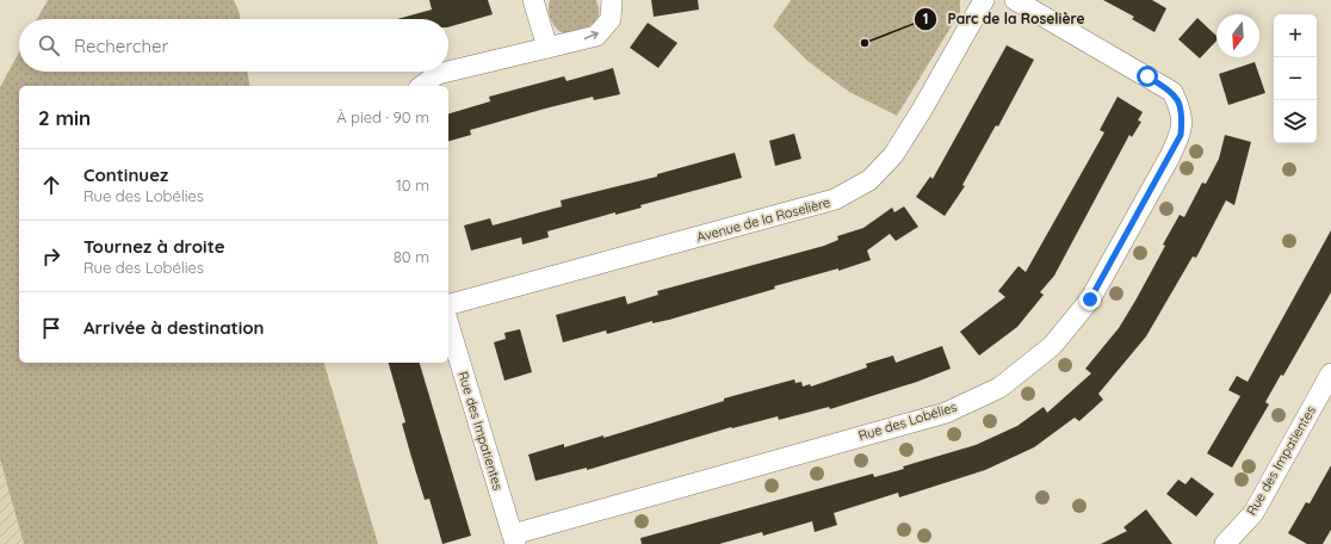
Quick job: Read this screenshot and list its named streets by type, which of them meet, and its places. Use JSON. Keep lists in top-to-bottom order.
{
  "streets": {
    "street": ["Avenue de la Roselière", "Rue des Lobélies", "Rue des Impatientes"]
  },
  "crossings": [
    ["Rue des Lobélies", "Rue des Impatientes"]
  ],
  "places": ["Parc de la Roselière"],
  "north": "bottom",
  "page": {
    "map_buttons": ["+", "−"],
    "search": "Rechercher",
    "heading": ["2 min", "À pied · 90 m"],
    "list": [
      ["Continuez", "Rue des Lobélies", "10 m"],
      ["Tournez à droite", "Rue des Lobélies", "80 m"],
      "Arrivée à destination"
    ]
  }
}
